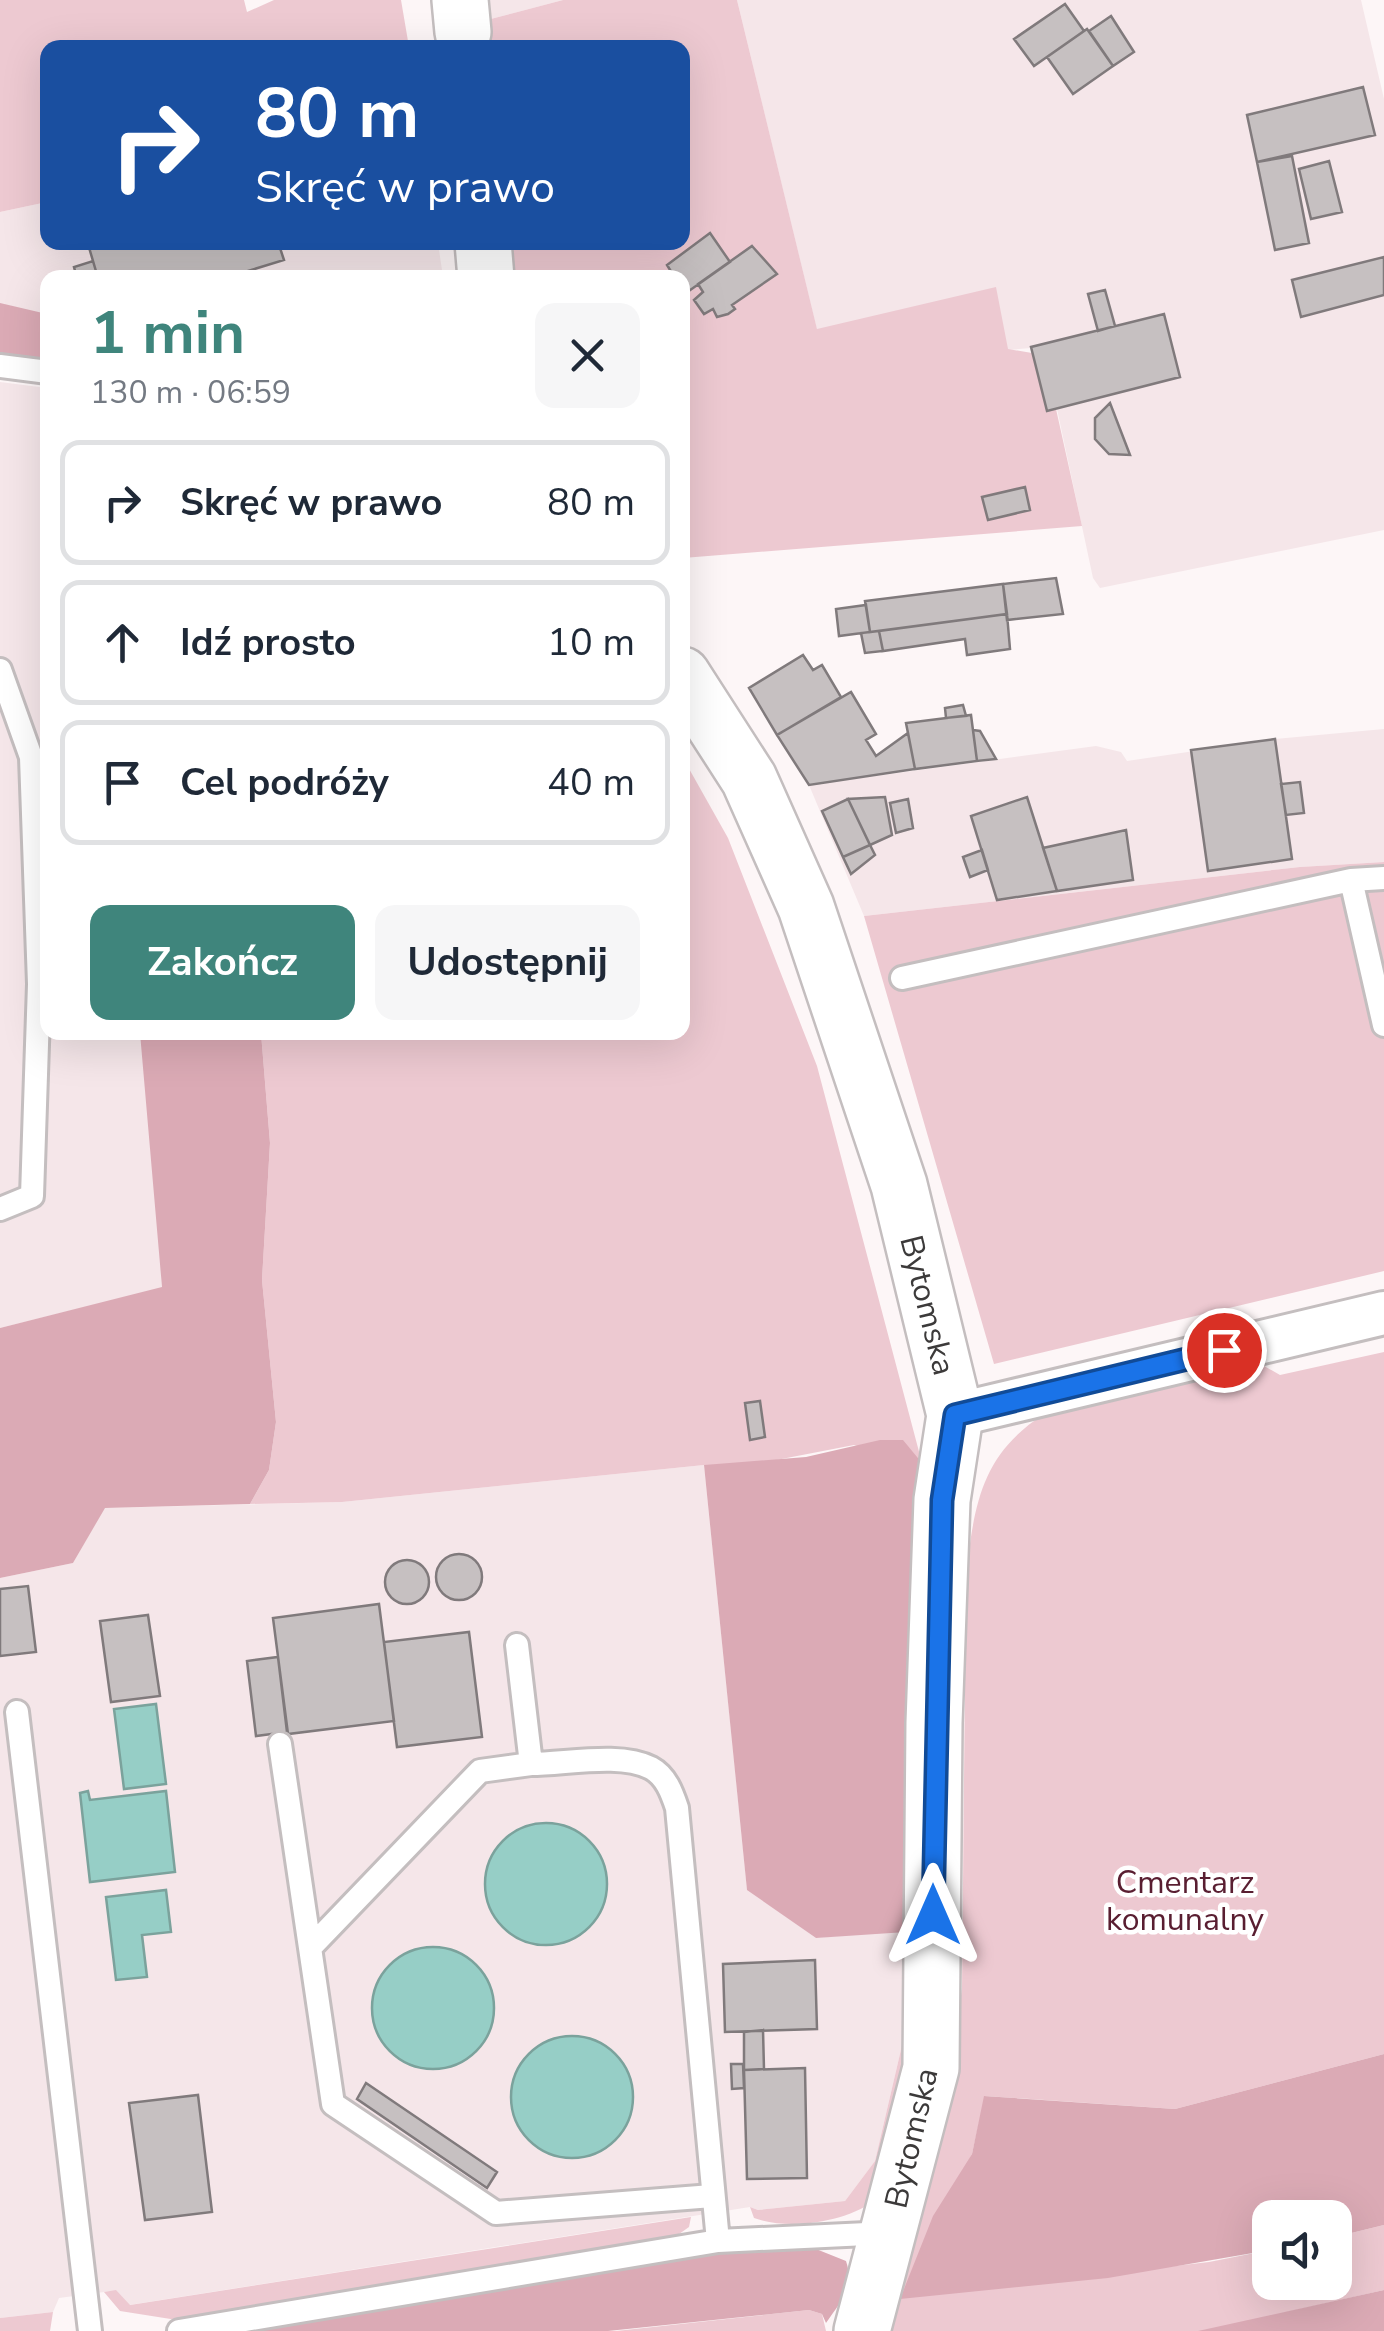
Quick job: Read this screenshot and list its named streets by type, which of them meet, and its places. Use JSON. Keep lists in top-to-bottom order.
{
  "streets": {
    "street": ["Bytomska"]
  },
  "parks": ["Cmentarz komunalny"],
  "page": {
    "turn": ["80 m", "Skręć w prawo"],
    "heading": ["1 min", "130 m · 06:59"],
    "list": [
      {
        "name": "Skręć w prawo",
        "value": "80 m"
      },
      {
        "name": "Idź prosto",
        "value": "10 m"
      },
      {
        "name": "Cel podróży",
        "value": "40 m"
      }
    ],
    "buttons": ["Zakończ", "Udostępnij"]
  }
}
